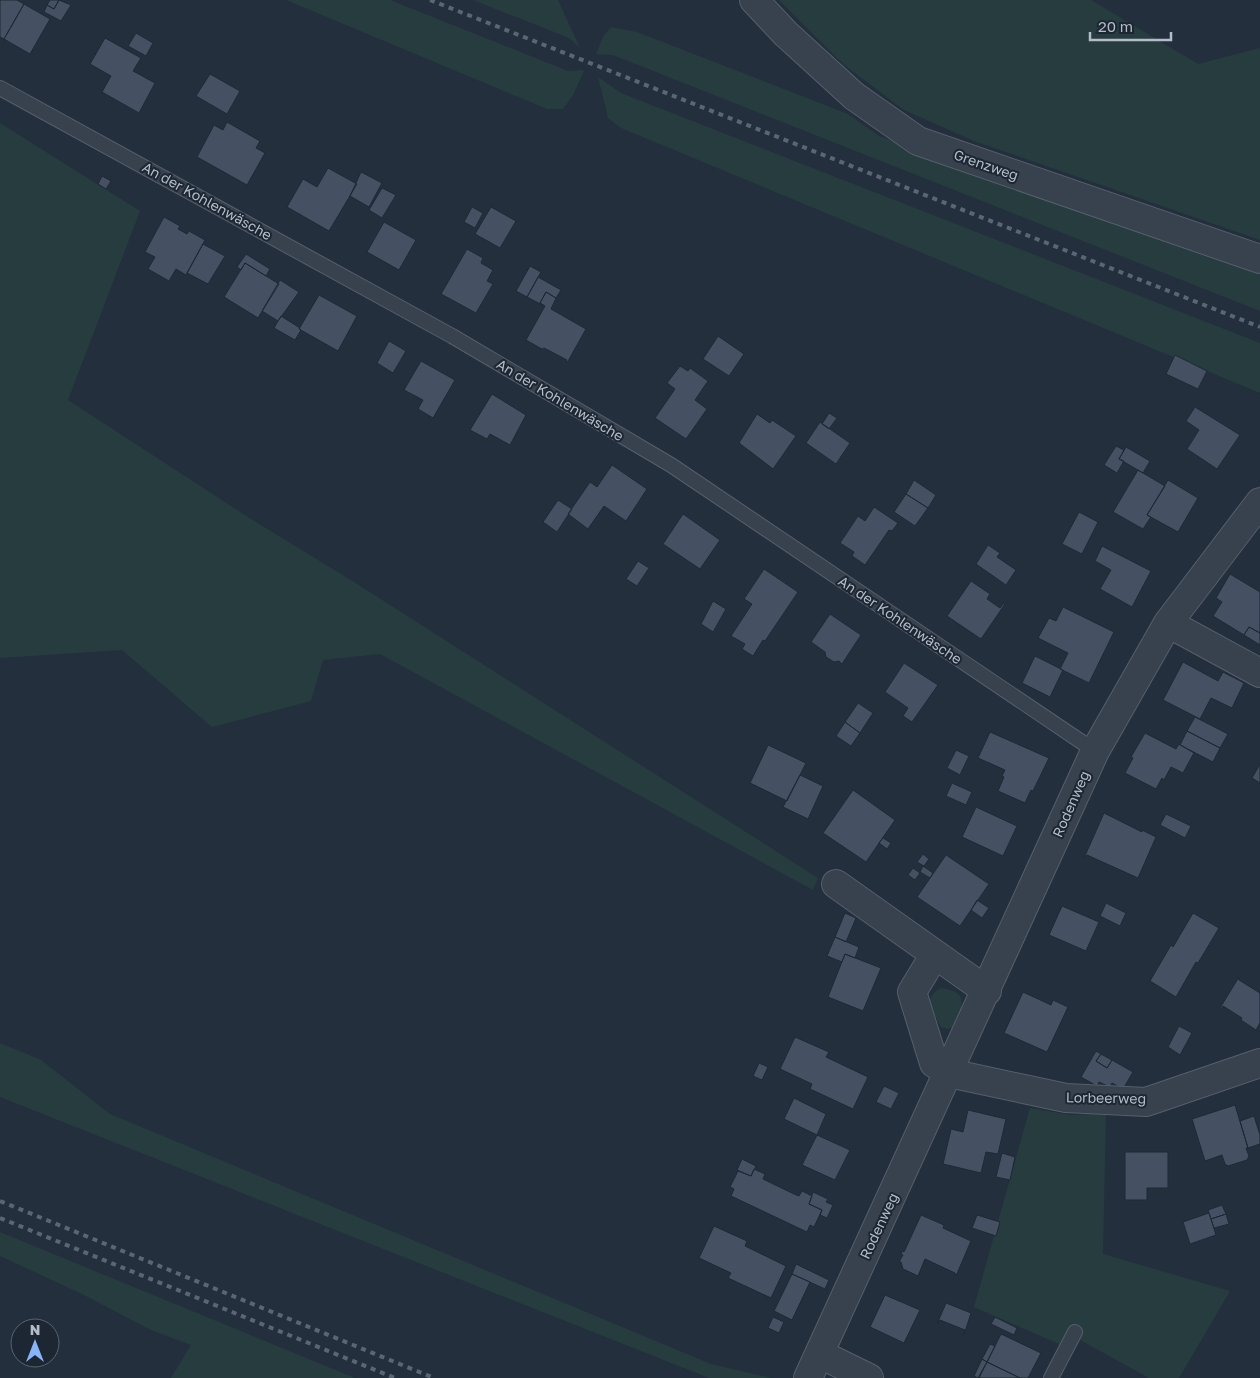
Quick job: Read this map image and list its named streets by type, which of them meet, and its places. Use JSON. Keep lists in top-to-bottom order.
{
  "streets": {
    "street": ["Grenzweg", "Rodenweg", "Lorbeerweg"],
    "lane": ["An der Kohlenwäsche"]
  },
  "crossings": [
    ["An der Kohlenwäsche", "Rodenweg"],
    ["Rodenweg", "Lorbeerweg"]
  ],
  "scale_bar": "20 m",
  "north": "top"
}
